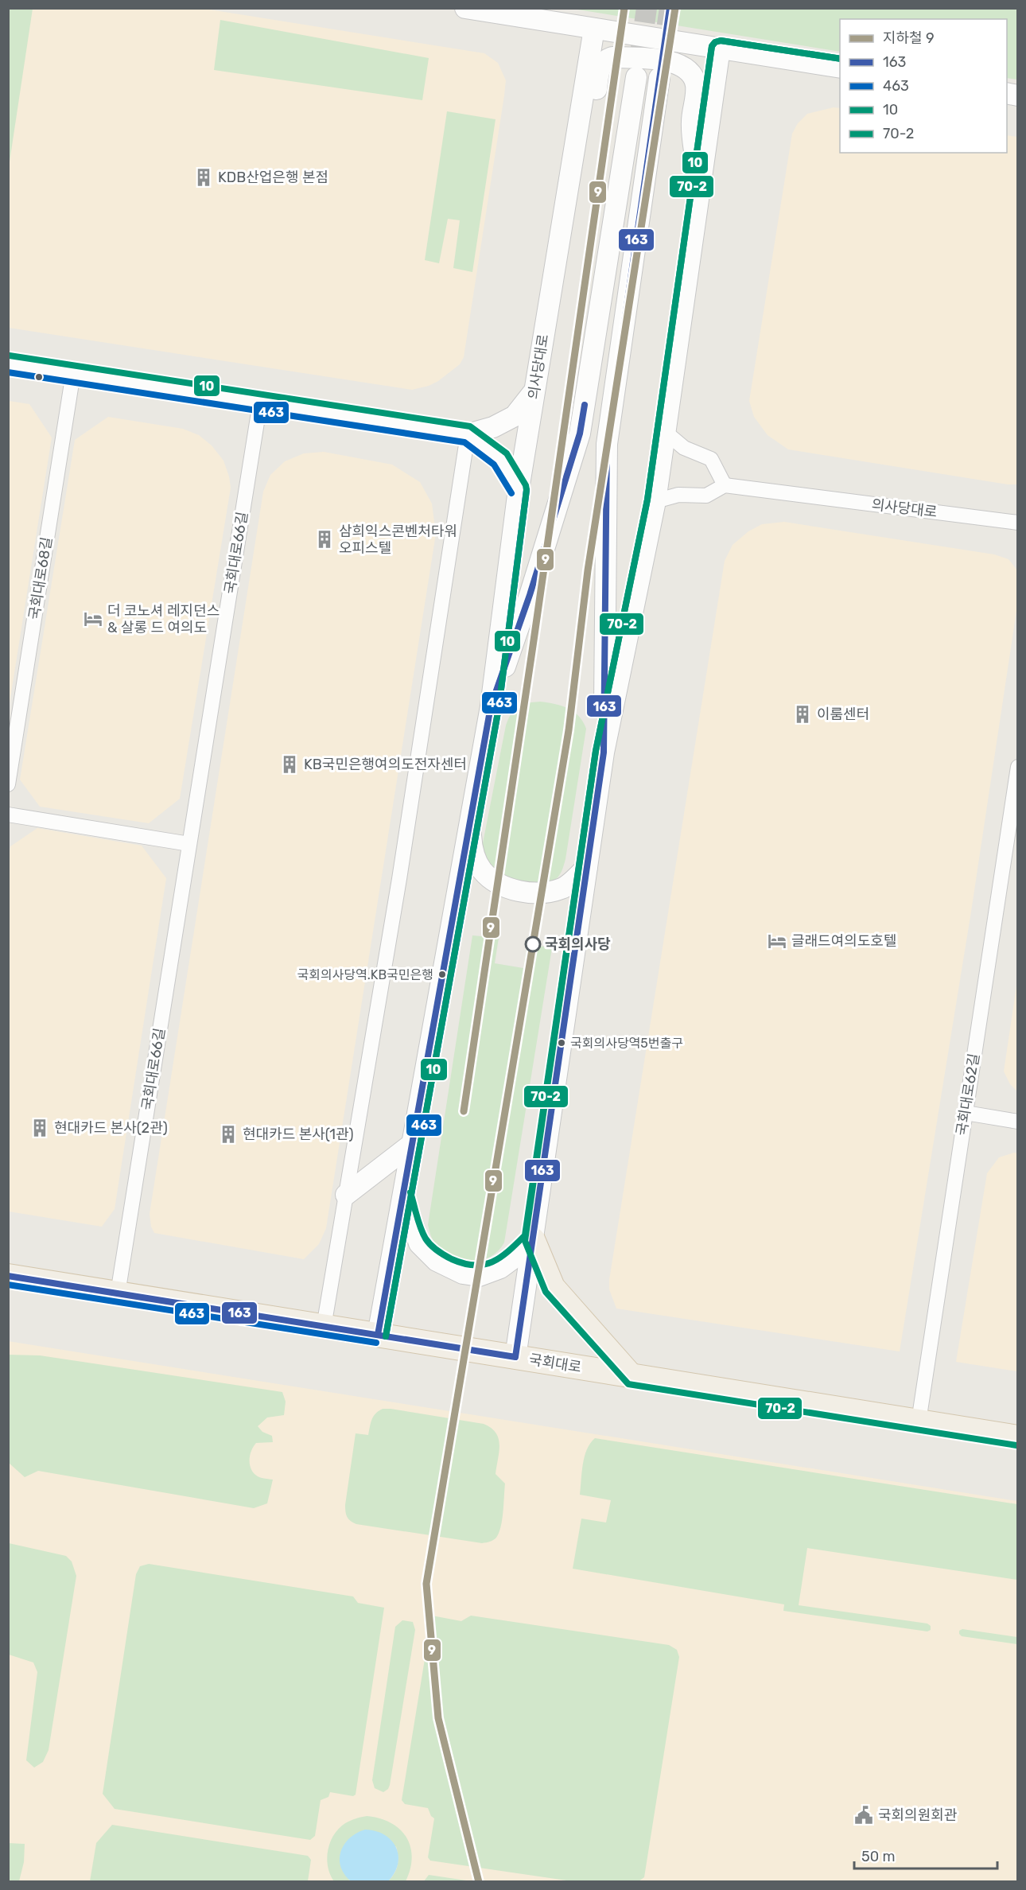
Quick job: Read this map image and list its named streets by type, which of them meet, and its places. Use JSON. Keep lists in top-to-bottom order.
{
  "streets": {
    "main road": ["의사당대로", "국회대로"],
    "street": ["국회대로66길", "국회대로68길", "국회대로62길"]
  },
  "crossings": [
    ["의사당대로", "국회대로"],
    ["국회대로66길", "국회대로"],
    ["국회대로62길", "국회대로"]
  ],
  "places": {
    "building": [
      "KDB산업은행 본점",
      "삼희익스콘벤처타워 오피스텔",
      "이룸센터",
      "KB국민은행여의도전자센터",
      "현대카드 본사(2관)",
      "현대카드 본사(1관)"
    ],
    "hotel": ["더 코노셔 레지던스 & 살롱 드 여의도", "글래드여의도호텔"],
    "other": ["국회의사당", "국회의사당역.KB국민은행", "국회의사당역5번출구"],
    "public building": ["국회의원회관"]
  },
  "lines": [
    "metro line 9",
    "transit line 163",
    "transit line 10",
    "transit line 70-2",
    "transit line 463"
  ],
  "legend": [
    "지하철 9",
    "163",
    "463",
    "10",
    "70-2"
  ],
  "scale_bar": "50 m"
}
